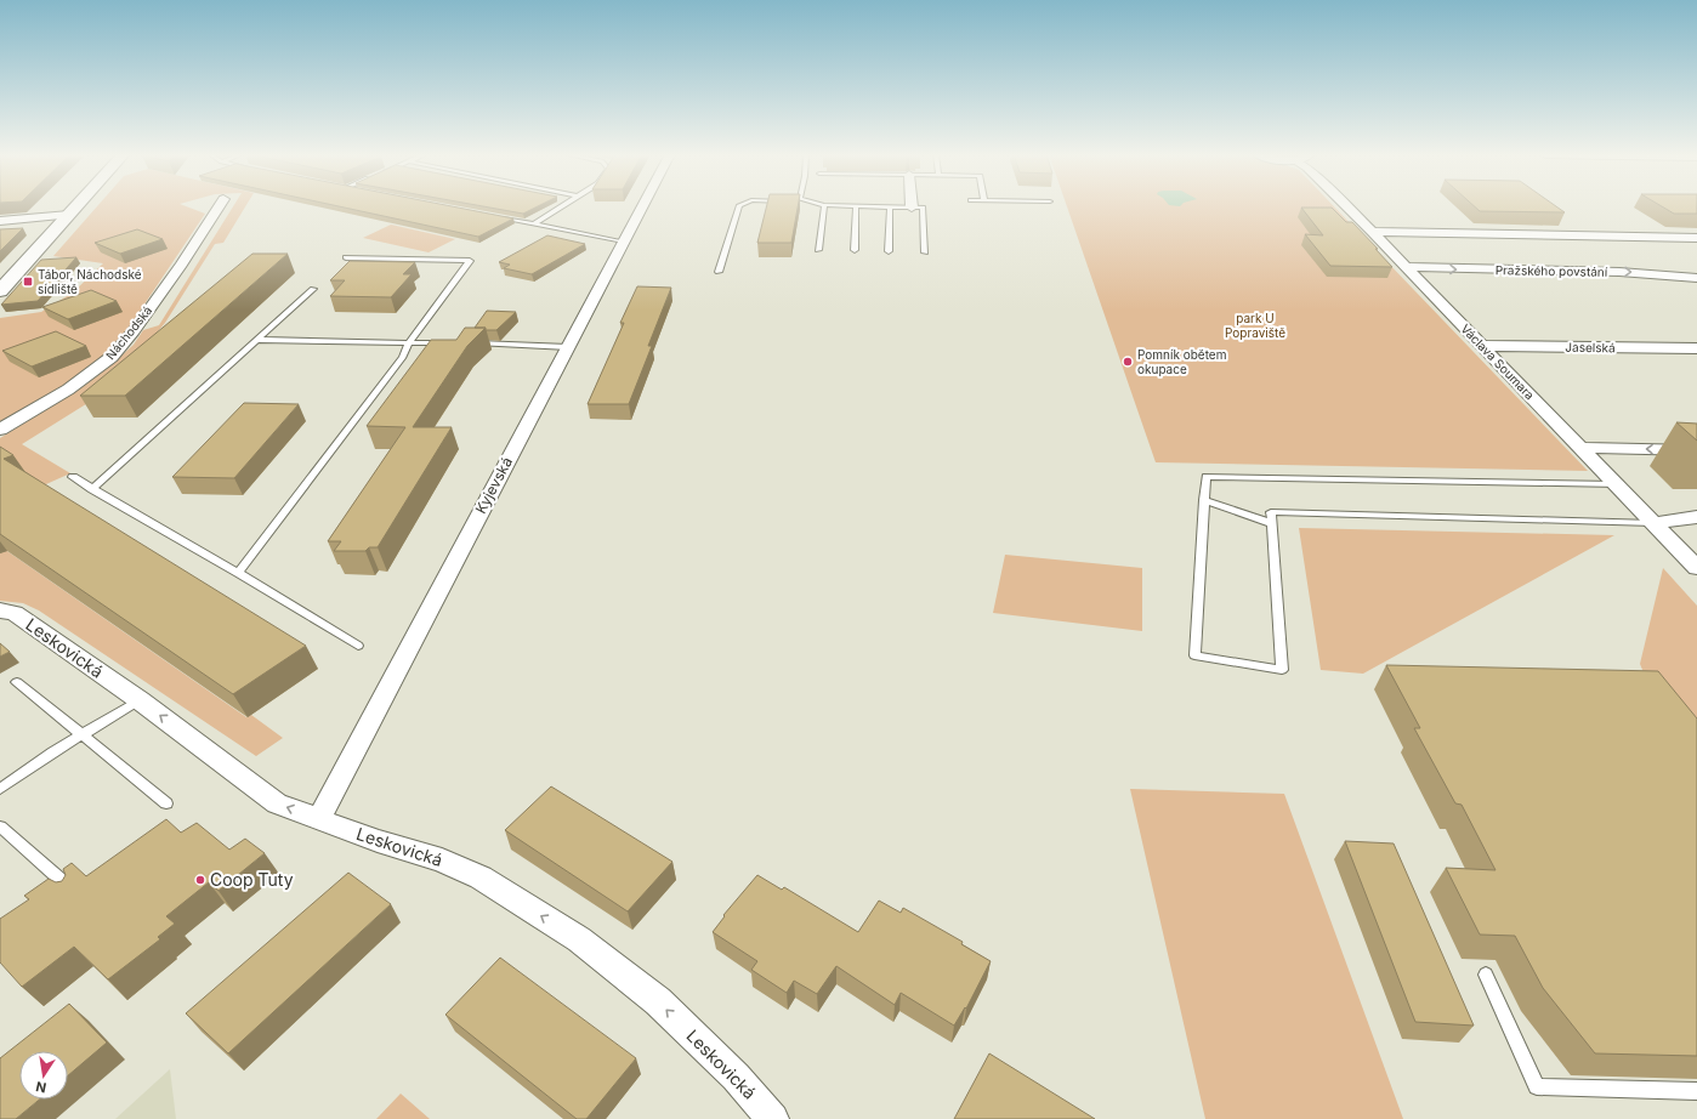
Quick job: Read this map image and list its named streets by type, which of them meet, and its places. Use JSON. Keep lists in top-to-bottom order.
{
  "streets": {
    "street": [
      "Pražského povstání",
      "Náchodská",
      "Jaselská",
      "Václava Soumara",
      "Kyjevská",
      "Leskovická"
    ]
  },
  "crossings": [
    ["Pražského povstání", "Václava Soumara"],
    ["Jaselská", "Václava Soumara"],
    ["Kyjevská", "Leskovická"]
  ],
  "one_way": ["Leskovická"],
  "parks": ["park U Popraviště"],
  "places": {
    "transit": ["Tábor, Náchodské sídliště"],
    "other": ["Pomník obětem okupace", "Coop Tuty"]
  },
  "north": "bottom"
}
